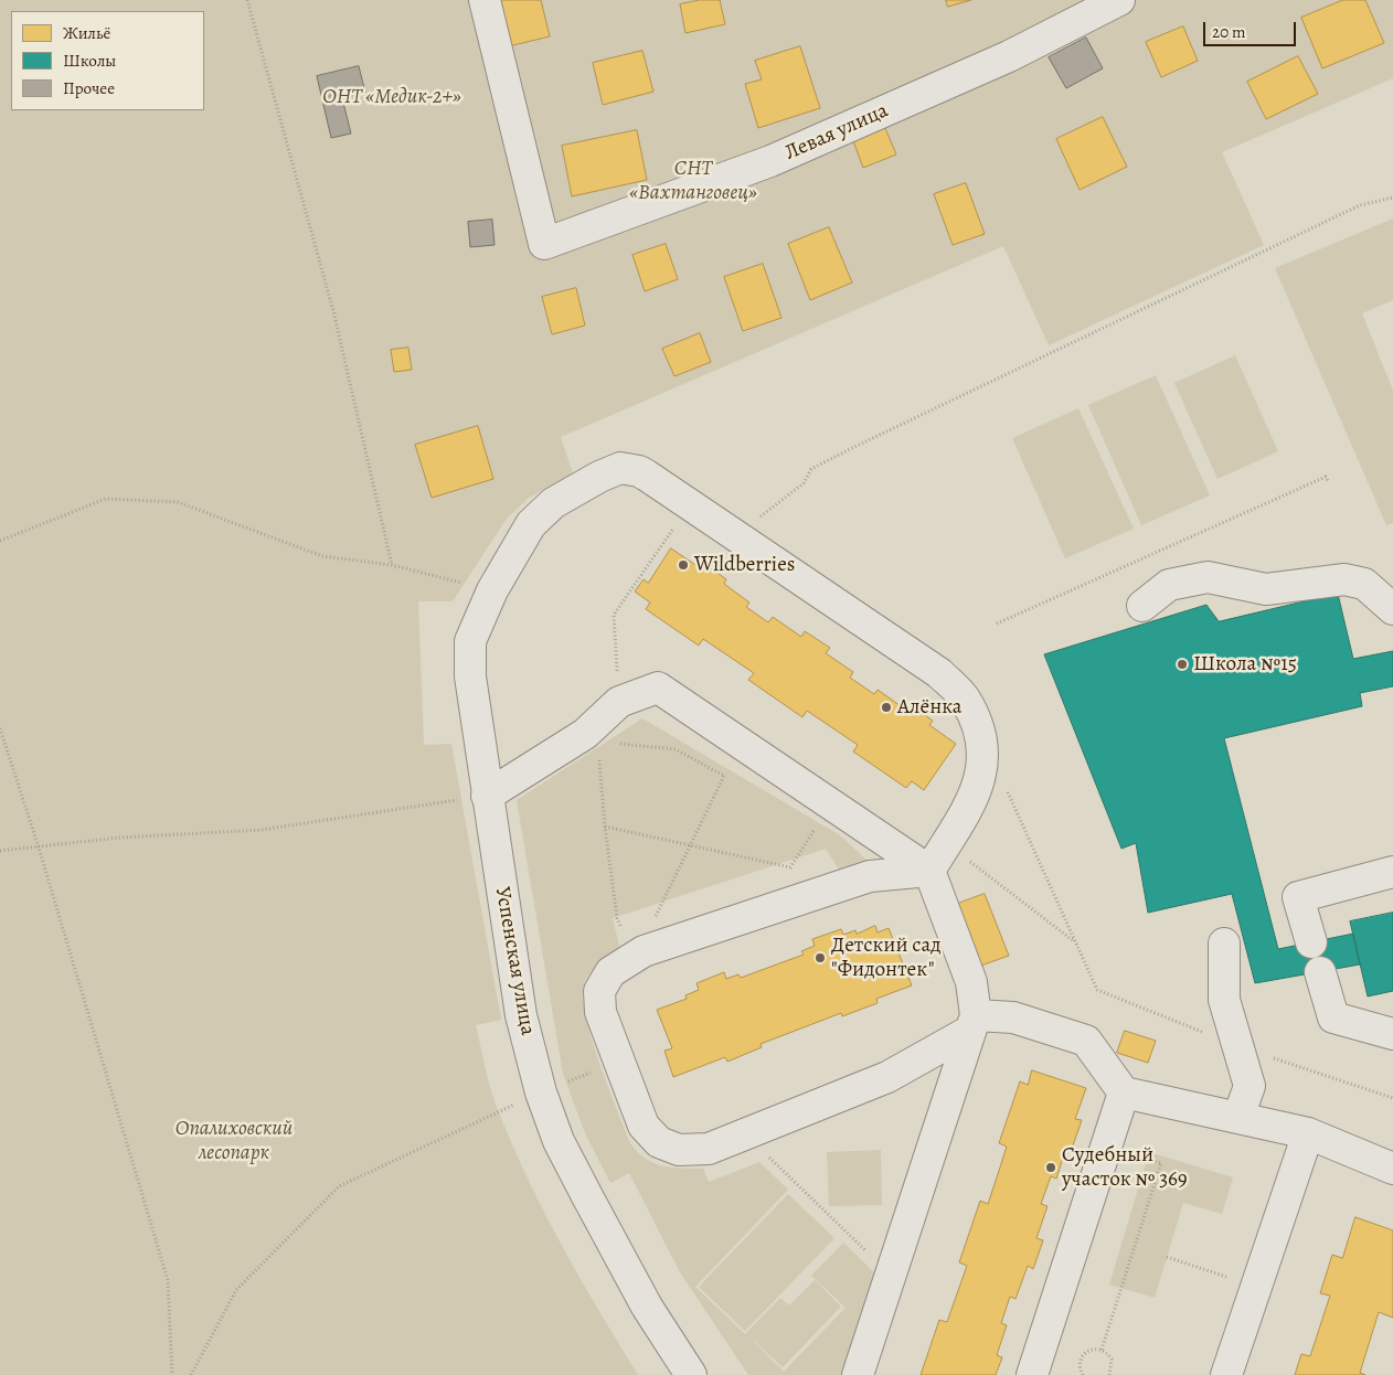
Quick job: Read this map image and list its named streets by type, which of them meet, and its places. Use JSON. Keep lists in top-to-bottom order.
{
  "streets": {
    "street": ["Левая улица", "Успенская улица"]
  },
  "parks": ["ОНТ «Медик-2+»", "СНТ «Вахтанговец»", "Опалиховский лесопарк"],
  "places": [
    "Wildberries",
    "Школа №15",
    "Алёнка",
    "Детский сад \"Фидонтек\"",
    "Судебный участок № 369"
  ],
  "legend": ["Жильё", "Школы", "Прочее"],
  "scale_bar": "20 m"
}
